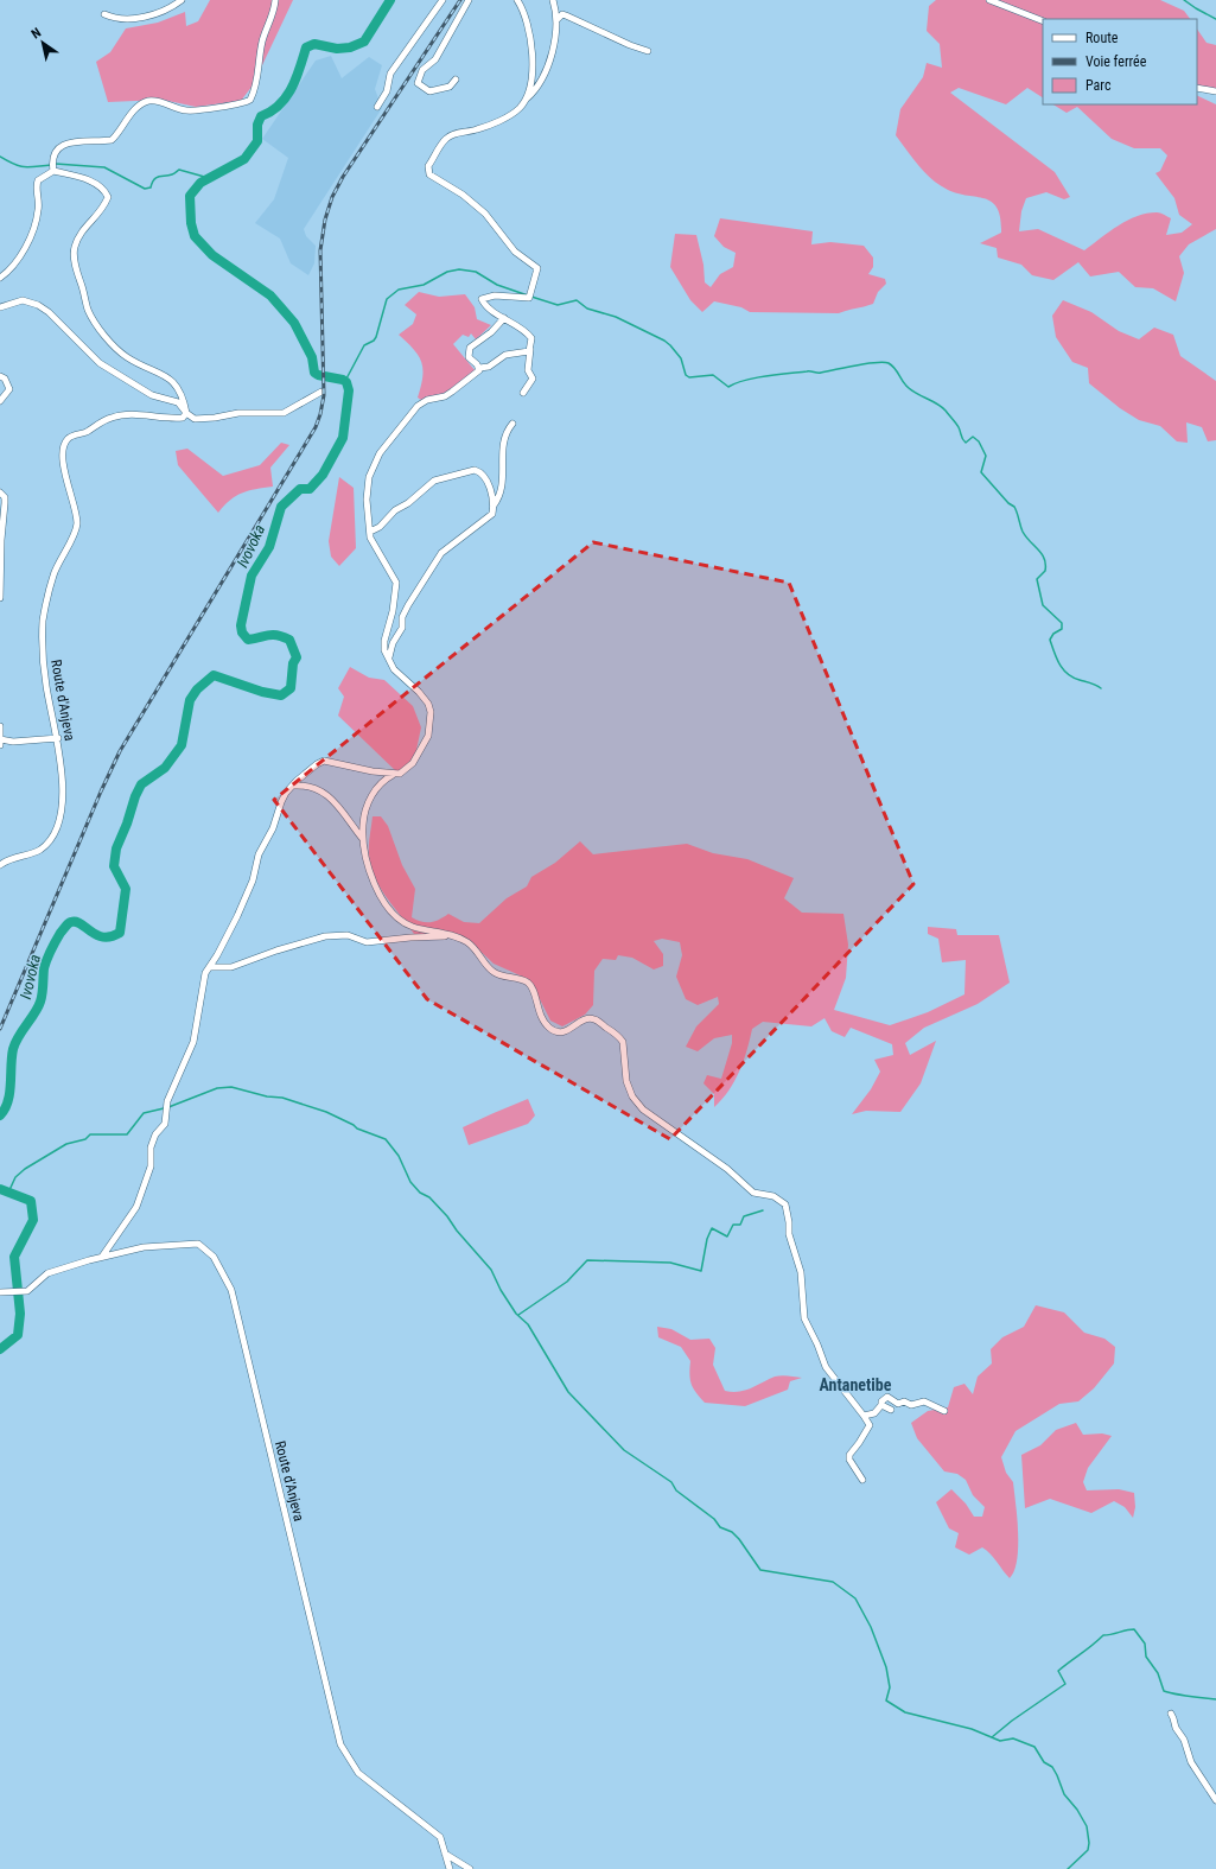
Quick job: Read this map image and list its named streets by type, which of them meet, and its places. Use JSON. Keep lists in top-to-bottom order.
{
  "streets": {
    "street": ["Route d'Anjeva"]
  },
  "districts": ["Antanetibe"],
  "water": ["Ivovoka"],
  "legend": ["Route", "Voie ferrée", "Parc"],
  "north": "top left"
}
